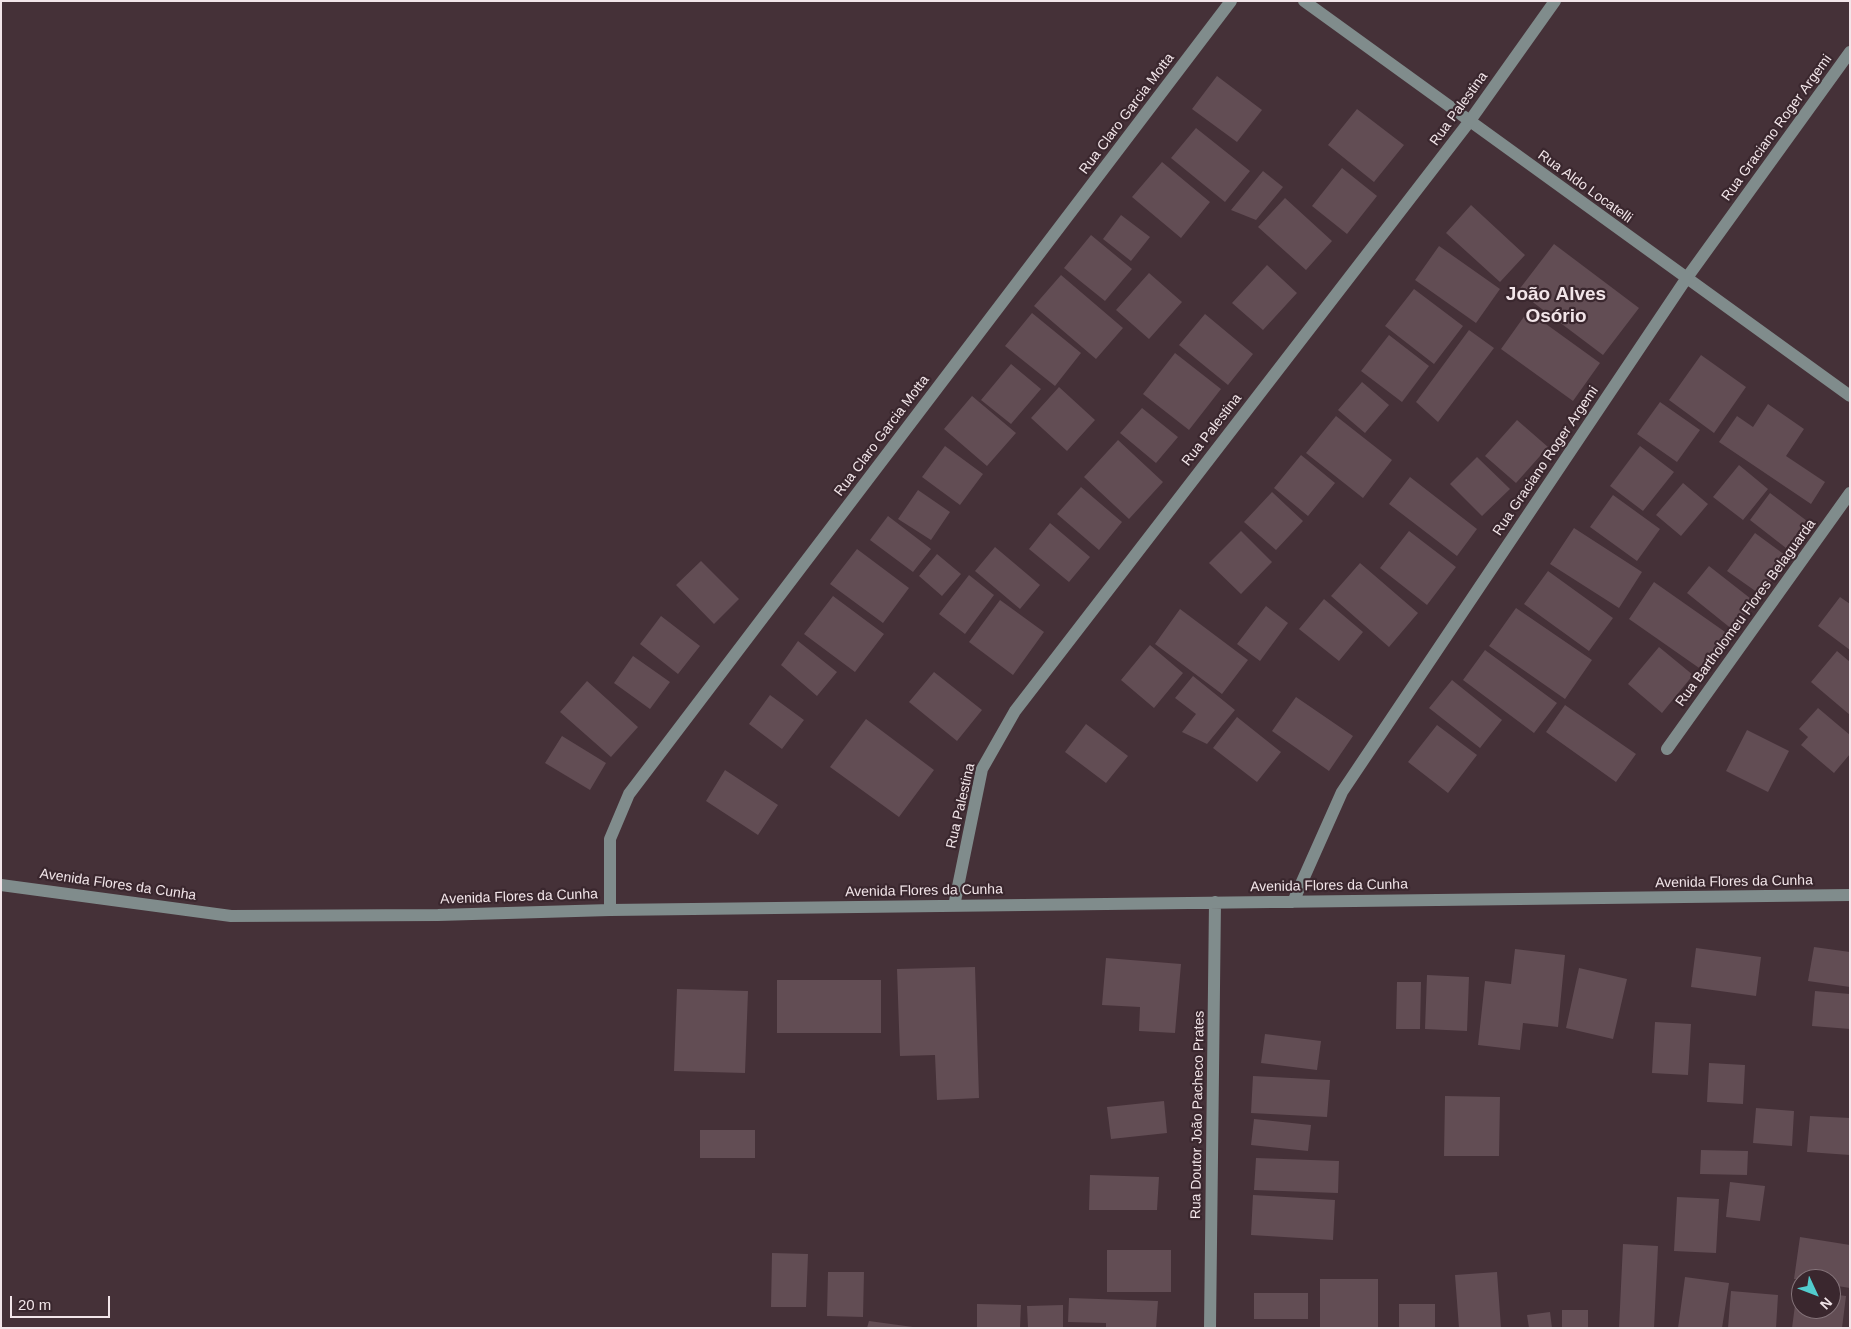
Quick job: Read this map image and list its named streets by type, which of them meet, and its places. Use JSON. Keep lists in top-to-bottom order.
{
  "streets": {
    "street": [
      "Rua Palestina",
      "Rua Claro Garcia Motta",
      "Rua Graciano Roger Argemi",
      "Rua Aldo Locatelli",
      "Rua Bartholomeu Flores Belaguarda",
      "Avenida Flores da Cunha",
      "Rua Doutor João Pacheco Prates"
    ]
  },
  "crossings": [
    ["Rua Palestina", "Rua Aldo Locatelli"],
    ["Rua Palestina", "Avenida Flores da Cunha"],
    ["Rua Claro Garcia Motta", "Avenida Flores da Cunha"],
    ["Rua Graciano Roger Argemi", "Rua Aldo Locatelli"],
    ["Rua Graciano Roger Argemi", "Avenida Flores da Cunha"],
    ["Avenida Flores da Cunha", "Rua Doutor João Pacheco Prates"]
  ],
  "districts": ["João Alves Osório"],
  "scale_bar": "20 m",
  "north": "bottom right"
}
